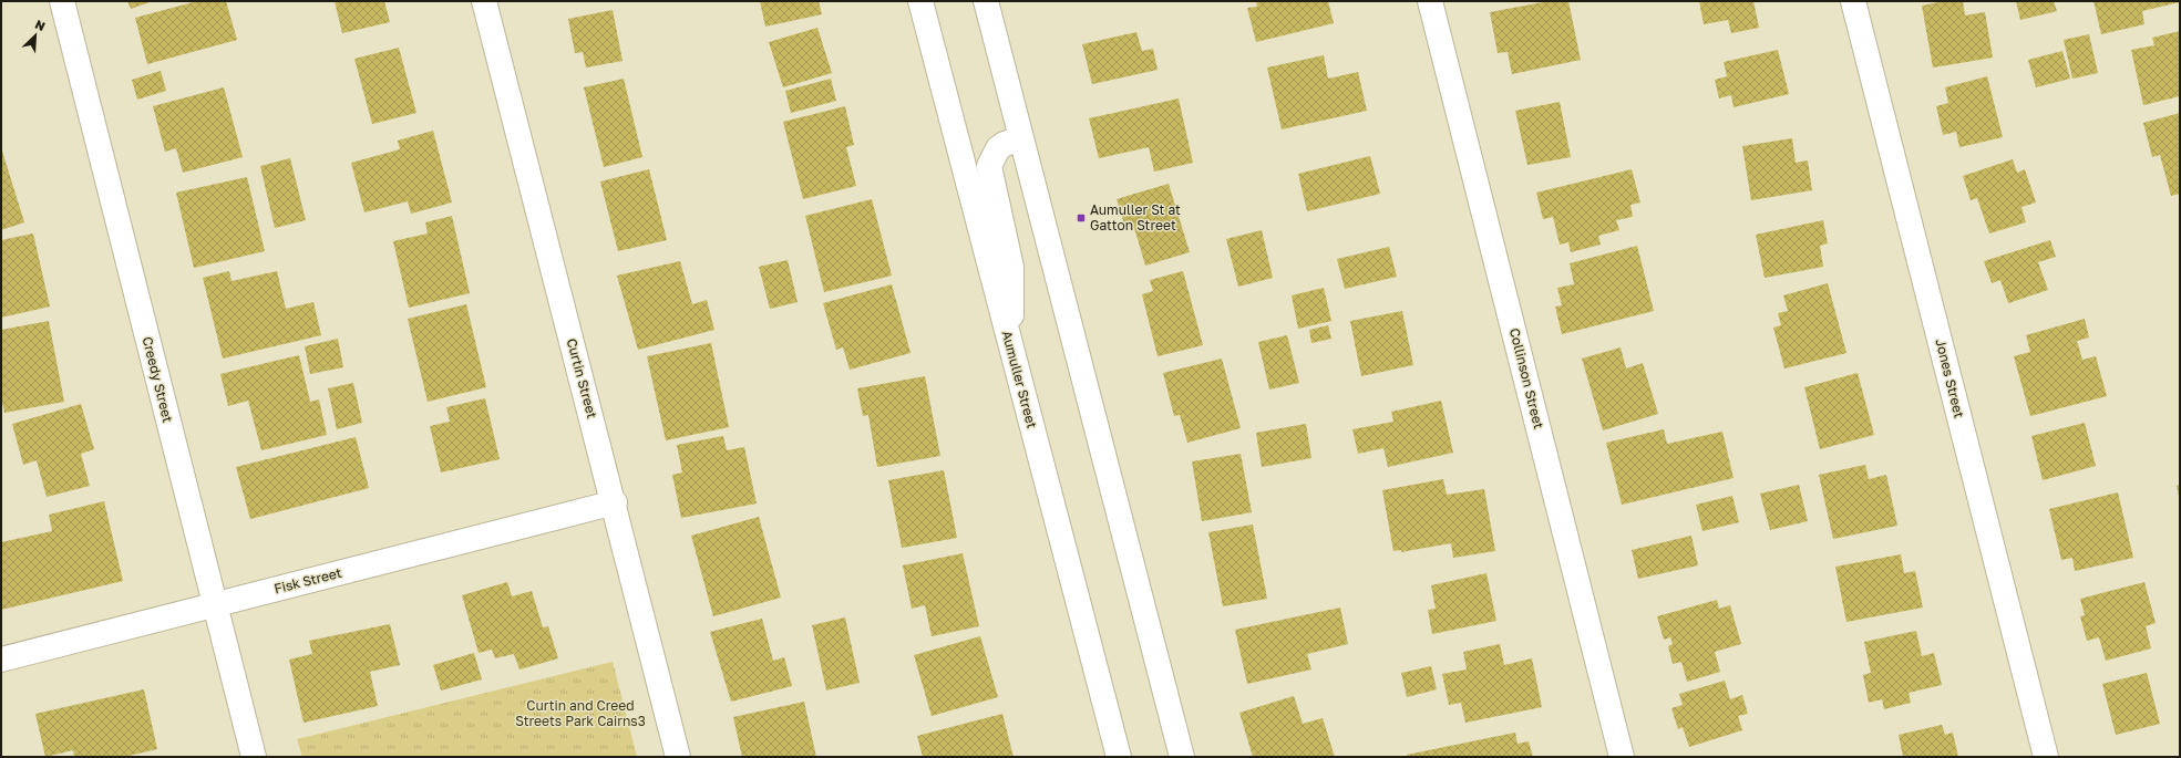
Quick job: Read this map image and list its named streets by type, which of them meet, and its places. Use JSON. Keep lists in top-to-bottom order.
{
  "streets": {
    "street": [
      "Curtin Street",
      "Collinson Street",
      "Jones Street",
      "Creedy Street",
      "Aumuller Street",
      "Fisk Street"
    ]
  },
  "crossings": [
    ["Curtin Street", "Fisk Street"],
    ["Creedy Street", "Fisk Street"]
  ],
  "parks": ["Curtin and Creed Streets Park Cairns3"],
  "places": {
    "transit": ["Aumuller St at Gatton Street"]
  },
  "north": "top right"
}
